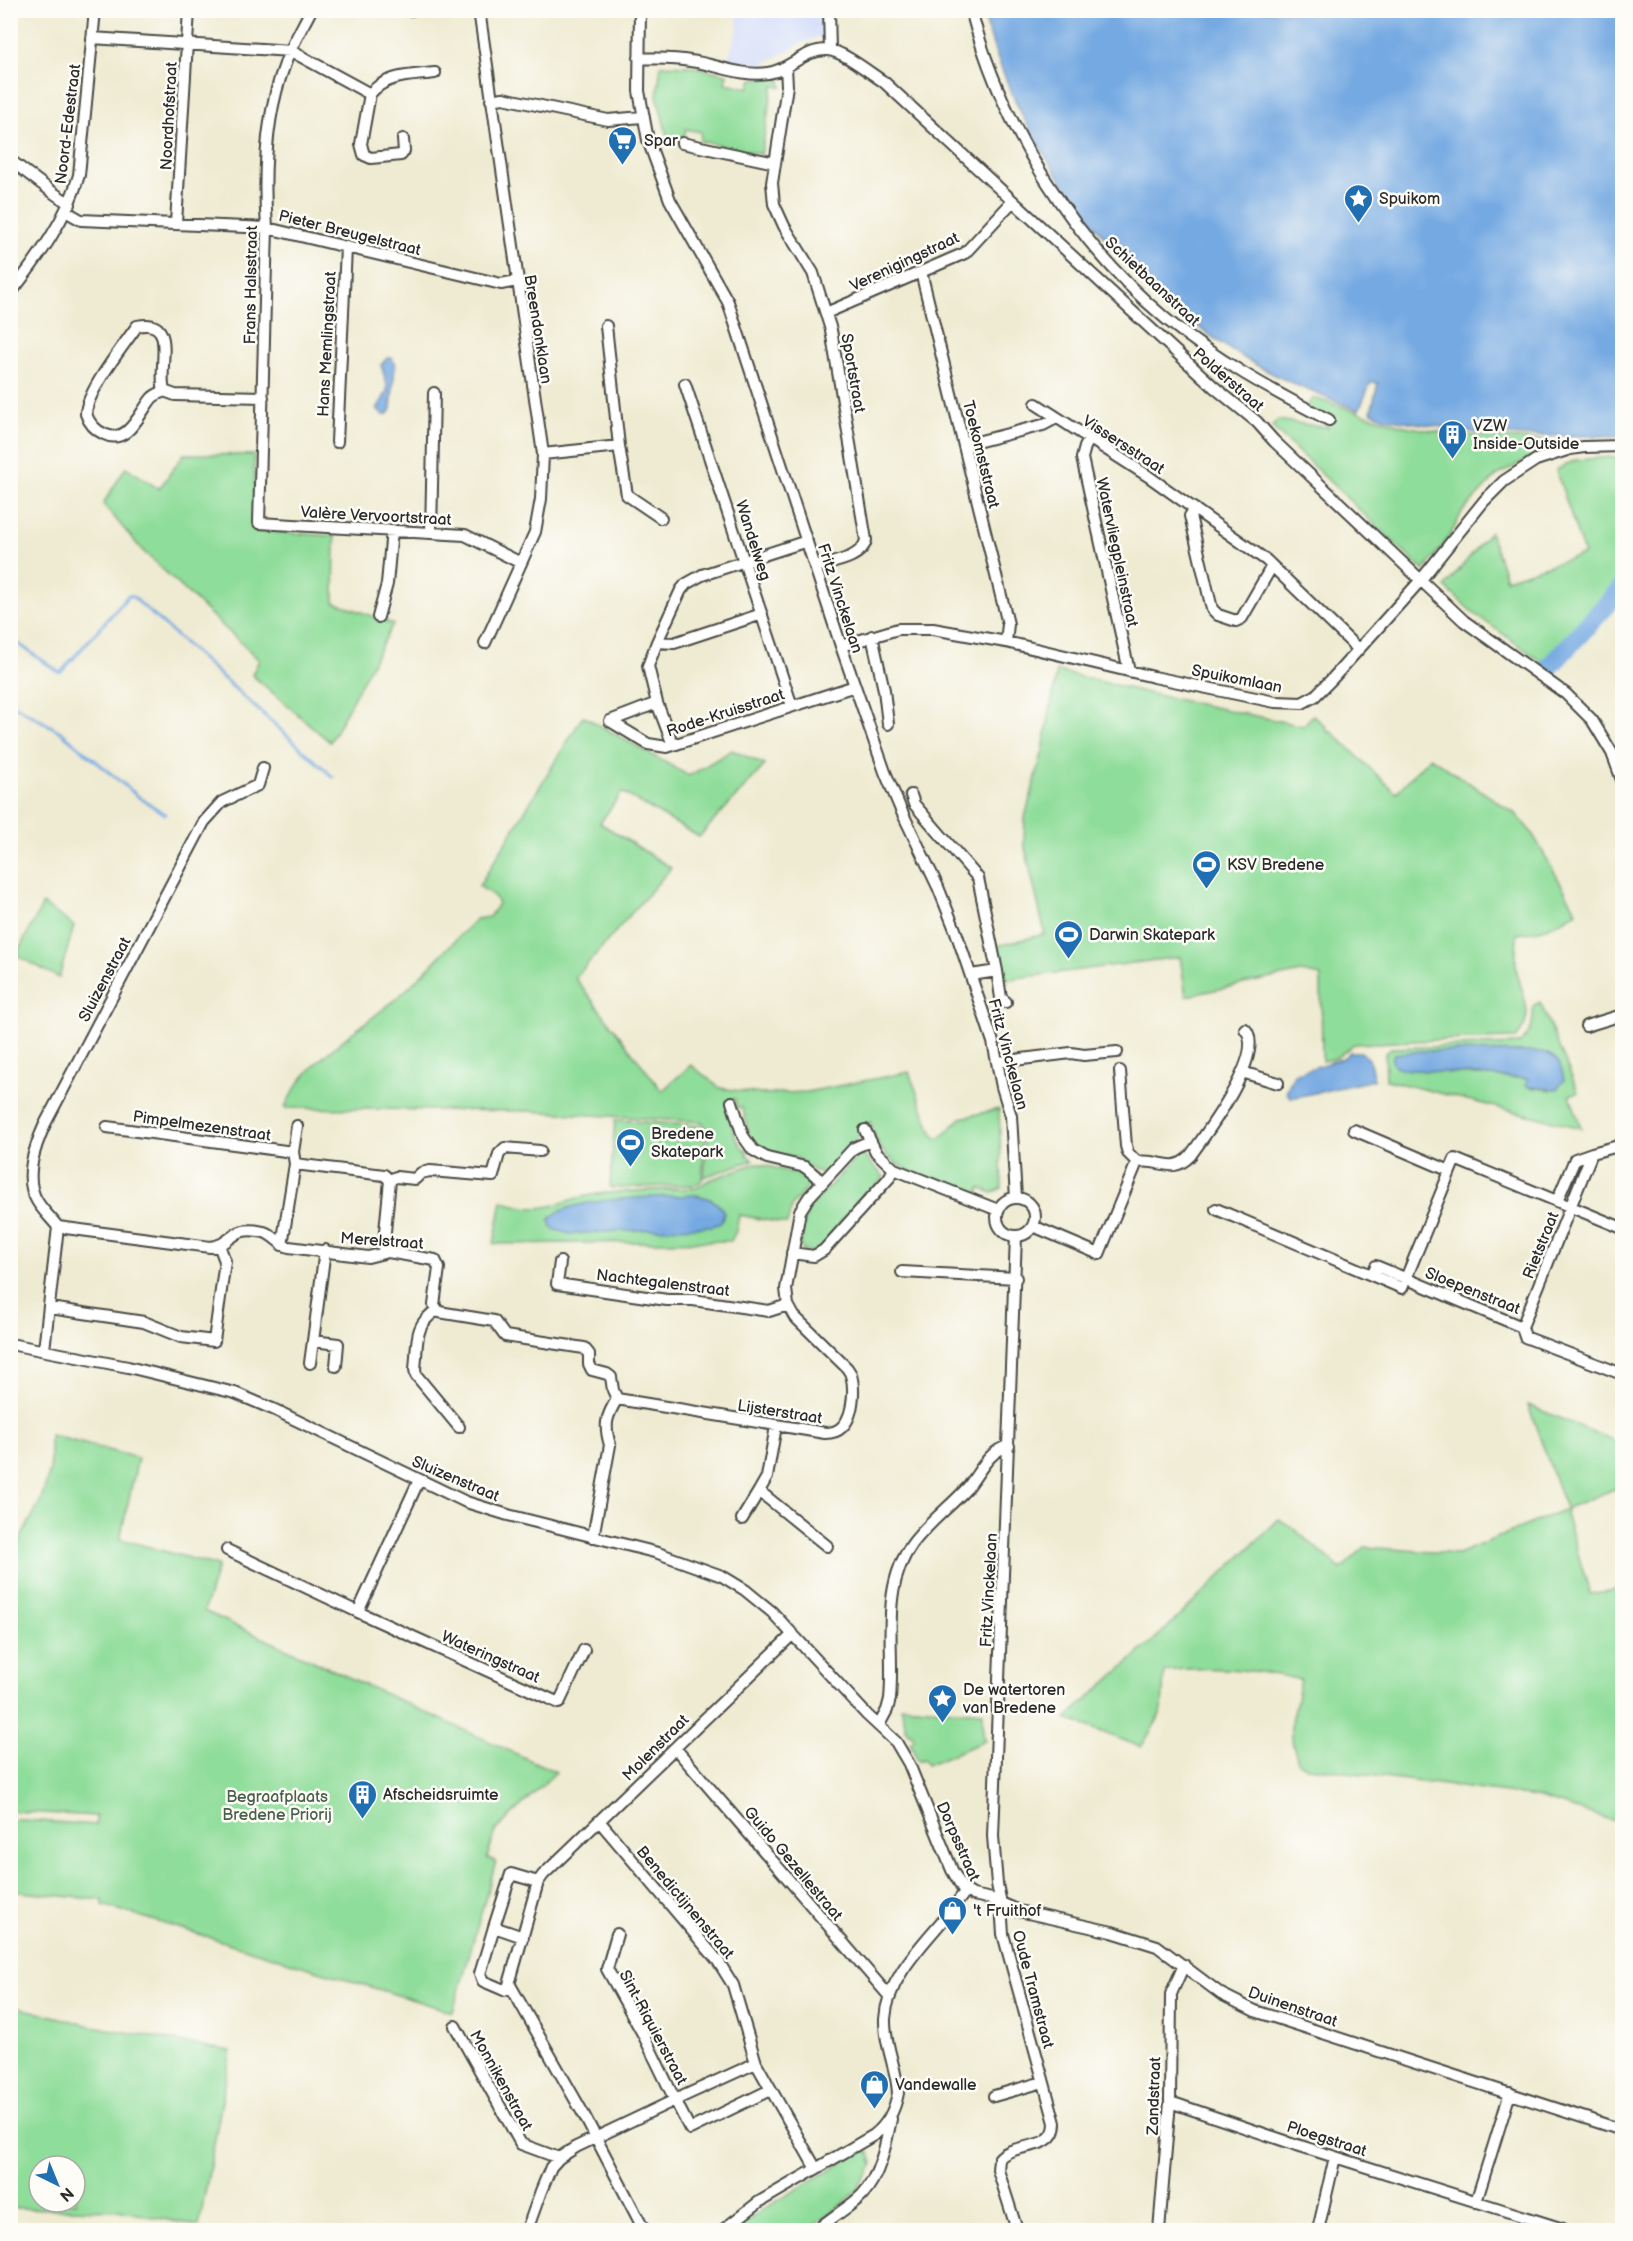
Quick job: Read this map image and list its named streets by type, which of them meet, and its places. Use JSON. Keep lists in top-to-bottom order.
{
  "streets": {
    "street": [
      "Noordhofstraat",
      "Noord-Edestraat",
      "Pieter Breugelstraat",
      "Verenigingstraat",
      "Schietbaanstraat",
      "Frans Halsstraat",
      "Breendonklaan",
      "Hans Memlingstraat",
      "Sportstraat",
      "Polderstraat",
      "Vissersstraat",
      "Toekomststraat",
      "Valère Vervoortstraat",
      "Wandelweg",
      "Watervliegpleinstraat",
      "Fritz Vinckelaan",
      "Spuikomlaan",
      "Rode-Kruisstraat",
      "Sluizenstraat",
      "Pimpelmezenstraat",
      "Merelstraat",
      "Rietstraat",
      "Nachtegalenstraat",
      "Sloepenstraat",
      "Lijsterstraat",
      "Wateringstraat",
      "Molenstraat",
      "Dorpsstraat",
      "Guido Gezellestraat",
      "Benedictijnenstraat",
      "Oude Tramstraat",
      "Duinenstraat",
      "Sint-Riquierstraat",
      "Monnikenstraat",
      "Zandstraat",
      "Ploegstraat"
    ]
  },
  "crossings": [
    ["Noordhofstraat", "Pieter Breugelstraat"],
    ["Noord-Edestraat", "Pieter Breugelstraat"],
    ["Pieter Breugelstraat", "Frans Halsstraat"],
    ["Pieter Breugelstraat", "Breendonklaan"],
    ["Pieter Breugelstraat", "Hans Memlingstraat"],
    ["Verenigingstraat", "Sportstraat"],
    ["Verenigingstraat", "Polderstraat"],
    ["Verenigingstraat", "Toekomststraat"],
    ["Frans Halsstraat", "Valère Vervoortstraat"],
    ["Breendonklaan", "Valère Vervoortstraat"],
    ["Sportstraat", "Fritz Vinckelaan"],
    ["Polderstraat", "Spuikomlaan"],
    ["Vissersstraat", "Watervliegpleinstraat"],
    ["Vissersstraat", "Spuikomlaan"],
    ["Toekomststraat", "Spuikomlaan"],
    ["Wandelweg", "Rode-Kruisstraat"],
    ["Watervliegpleinstraat", "Spuikomlaan"],
    ["Fritz Vinckelaan", "Spuikomlaan"],
    ["Fritz Vinckelaan", "Rode-Kruisstraat"],
    ["Fritz Vinckelaan", "Oude Tramstraat"],
    ["Fritz Vinckelaan", "Duinenstraat"],
    ["Sluizenstraat", "Merelstraat"],
    ["Sluizenstraat", "Molenstraat"],
    ["Sluizenstraat", "Dorpsstraat"],
    ["Rietstraat", "Sloepenstraat"],
    ["Nachtegalenstraat", "Lijsterstraat"],
    ["Molenstraat", "Guido Gezellestraat"],
    ["Molenstraat", "Benedictijnenstraat"],
    ["Dorpsstraat", "Guido Gezellestraat"],
    ["Dorpsstraat", "Benedictijnenstraat"],
    ["Dorpsstraat", "Duinenstraat"],
    ["Oude Tramstraat", "Duinenstraat"],
    ["Duinenstraat", "Zandstraat"],
    ["Zandstraat", "Ploegstraat"]
  ],
  "parks": ["Begraafplaats Bredene Priorij"],
  "places": {
    "supermarket": ["Spar"],
    "place": ["Spuikom", "De watertoren van Bredene"],
    "building": ["VZW Inside-Outside", "Afscheidsruimte"],
    "sports": ["KSV Bredene", "Darwin Skatepark", "Bredene Skatepark"],
    "shop": ["'t Fruithof", "Vandewalle"]
  },
  "north": "bottom right"
}
